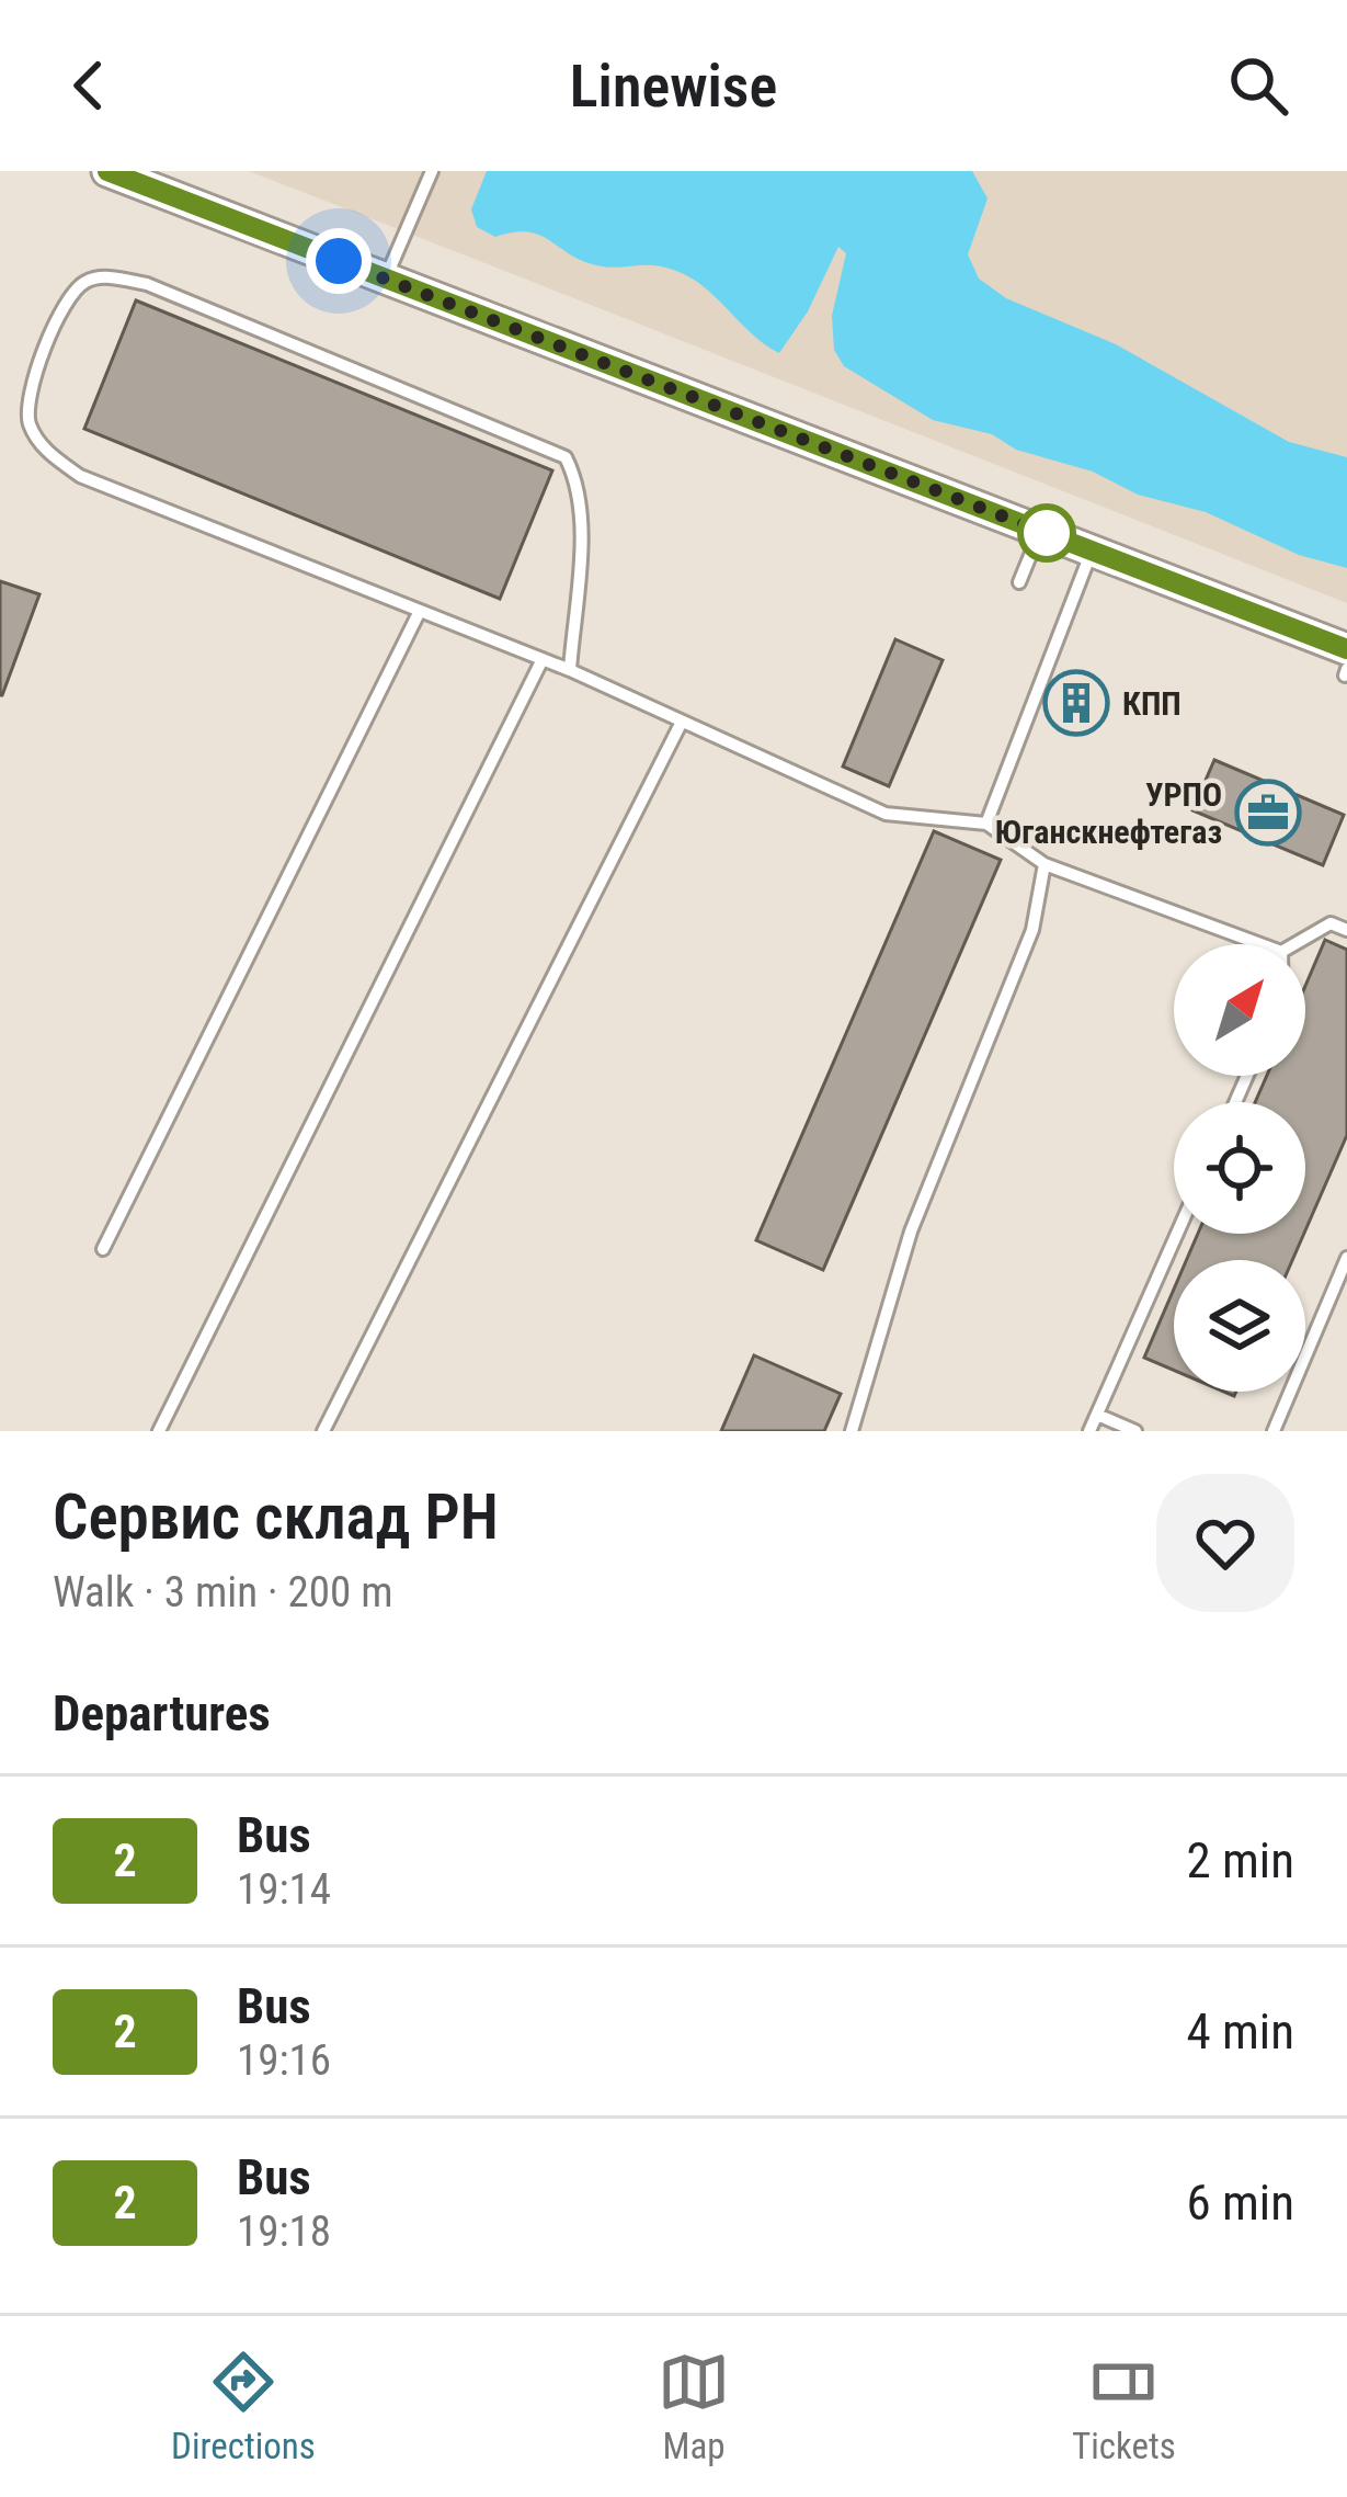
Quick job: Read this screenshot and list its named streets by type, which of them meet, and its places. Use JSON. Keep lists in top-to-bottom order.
{
  "places": {
    "building": ["КПП"],
    "office": ["УРПО Юганскнефтегаз"]
  },
  "lines": ["bus line 2"],
  "north": "top right",
  "page": {
    "header": "Linewise",
    "heading": [
      ["Сервис склад РН", "Walk · 3 min · 200 m"],
      "Departures"
    ],
    "list": [
      {
        "mark": "2",
        "name": "Bus",
        "note": "19:14",
        "value": "2 min"
      },
      {
        "mark": "2",
        "name": "Bus",
        "note": "19:16",
        "value": "4 min"
      },
      {
        "mark": "2",
        "name": "Bus",
        "note": "19:18",
        "value": "6 min"
      }
    ],
    "tabs": ["Directions", "Map", "Tickets"]
  }
}
